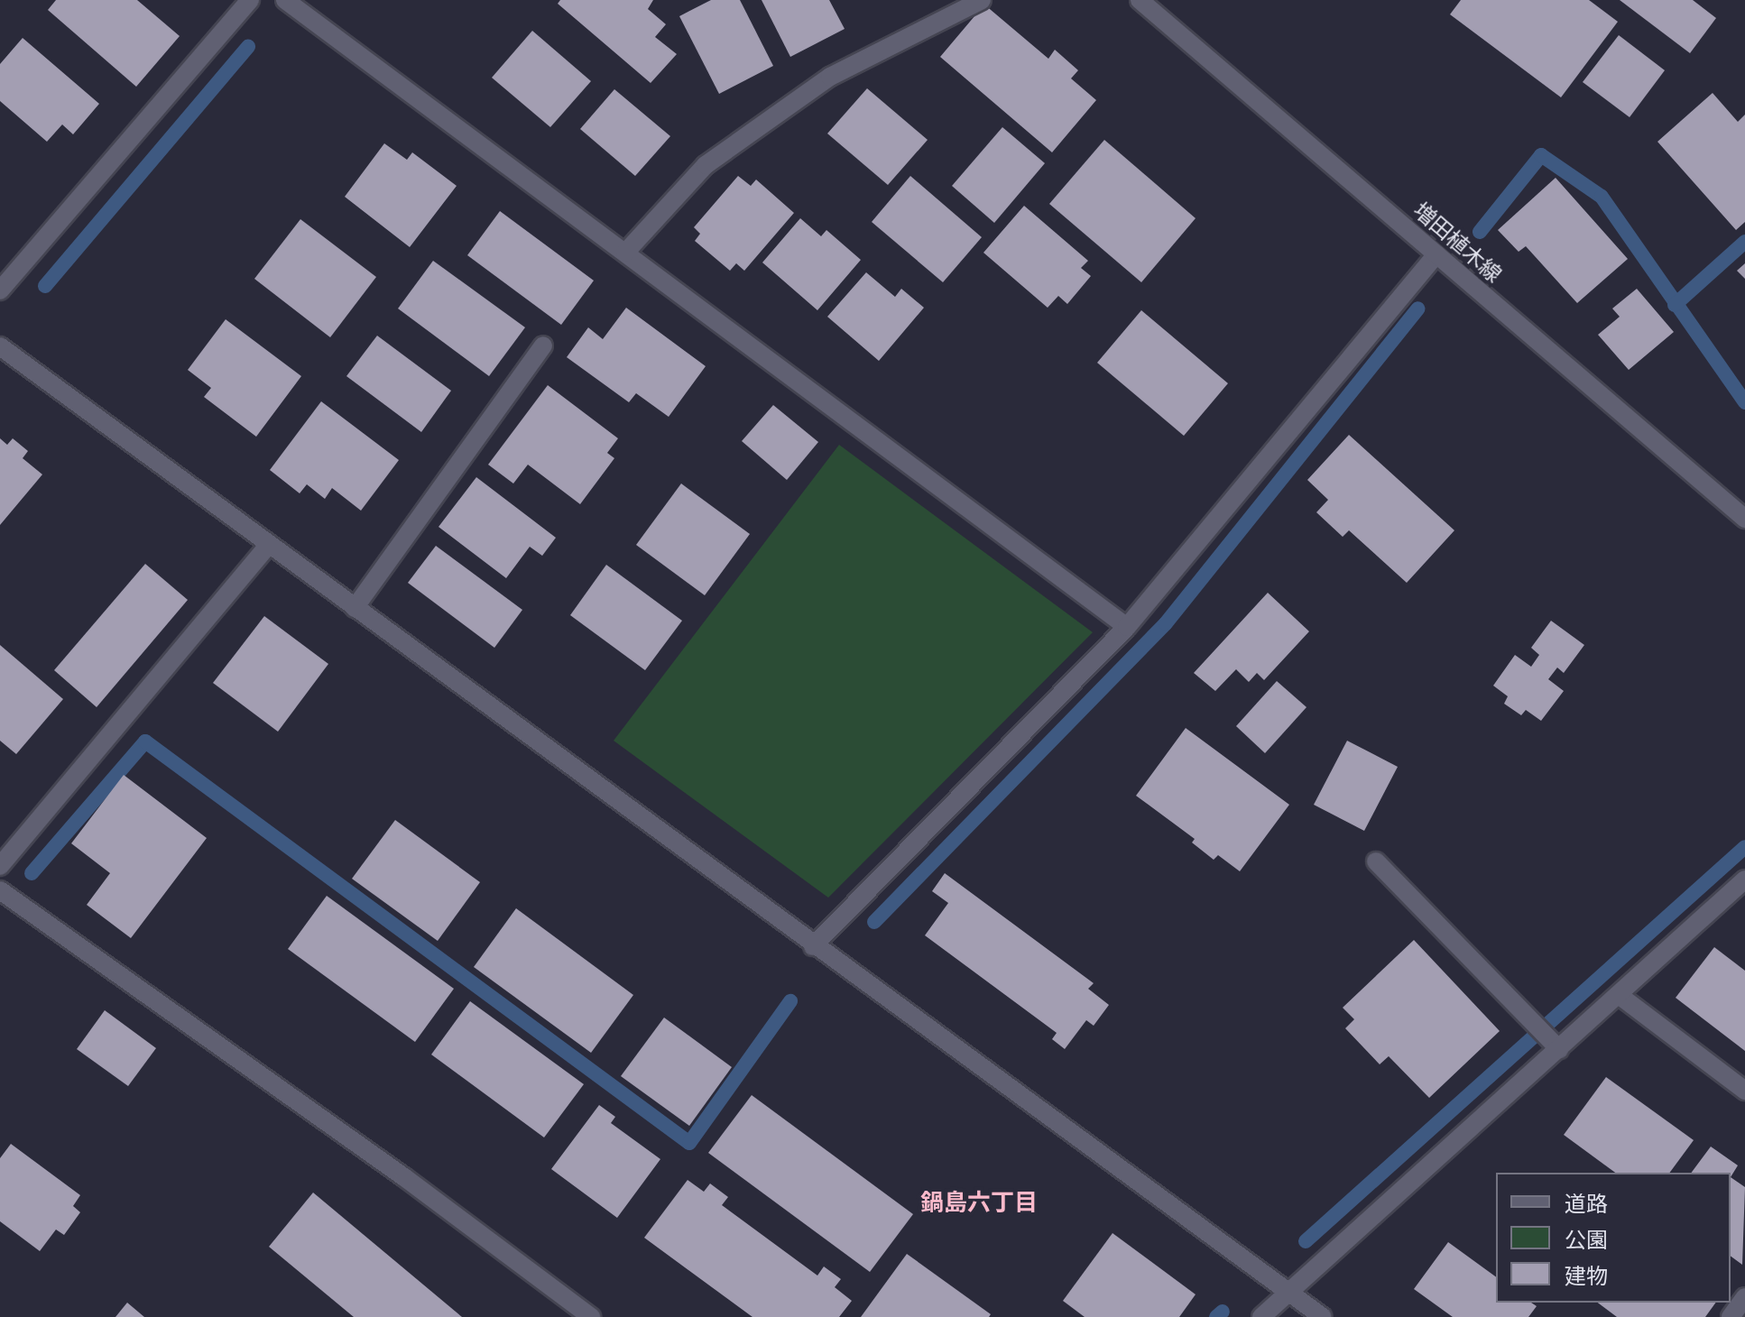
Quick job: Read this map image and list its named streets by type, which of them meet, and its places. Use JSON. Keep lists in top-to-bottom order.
{
  "streets": {
    "street": ["増田植木線"]
  },
  "districts": ["鍋島六丁目"],
  "legend": ["道路", "公園", "建物"]
}
